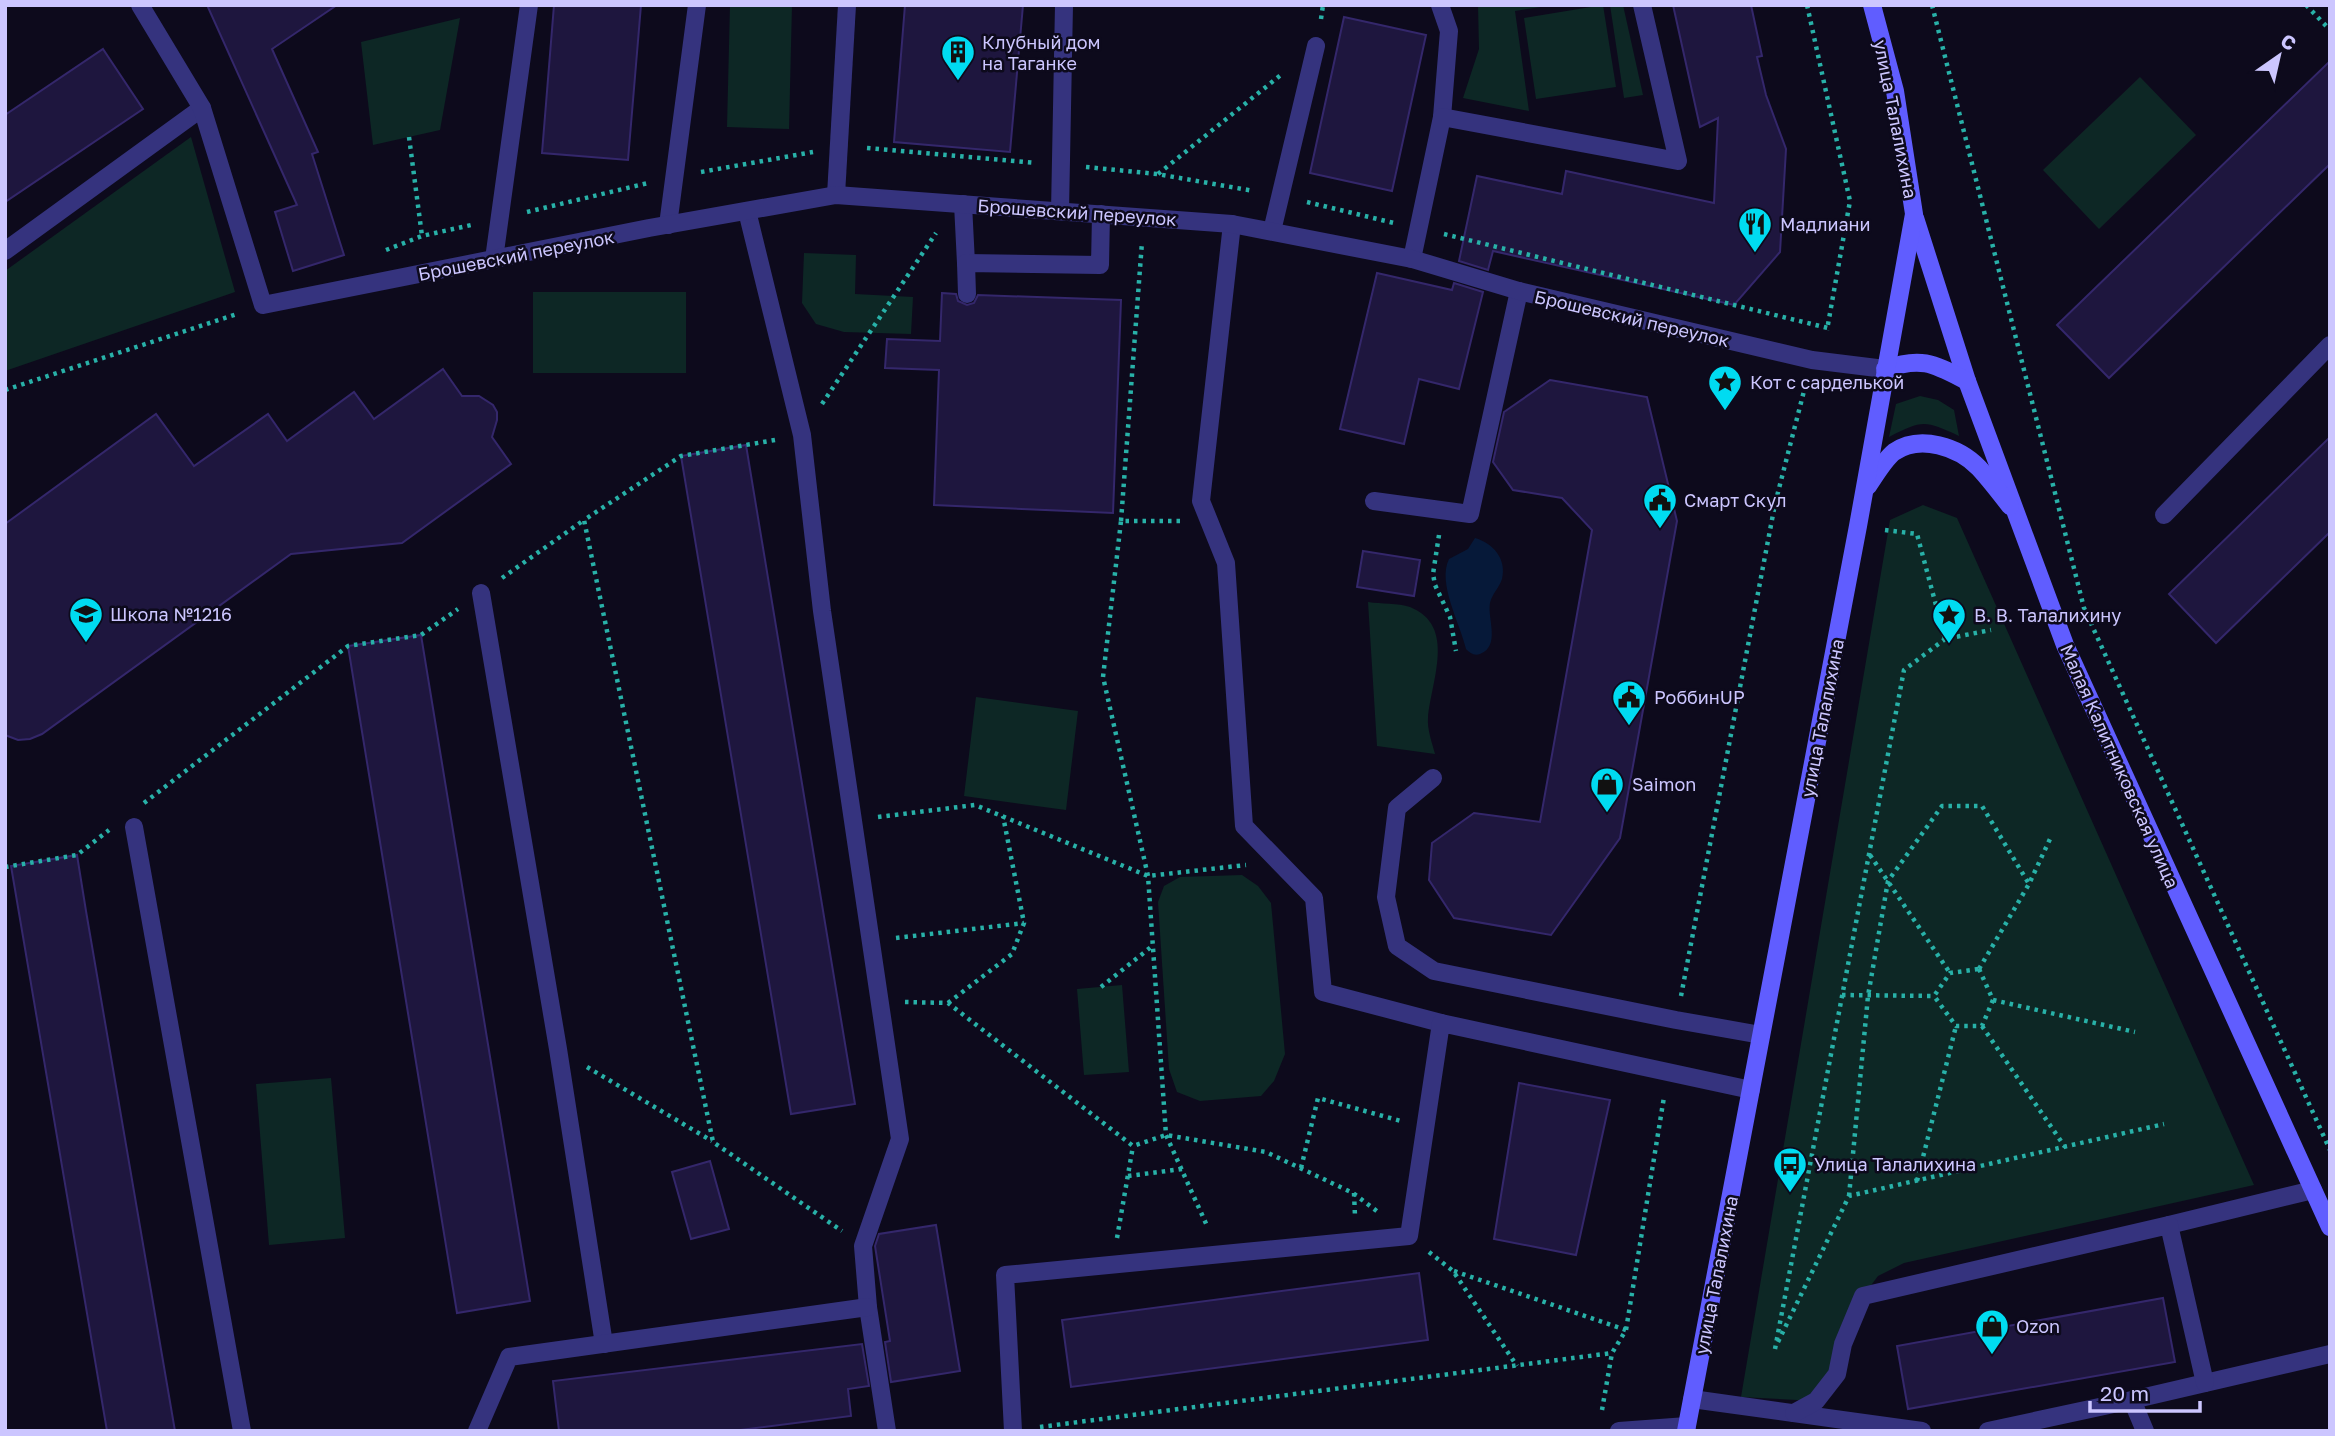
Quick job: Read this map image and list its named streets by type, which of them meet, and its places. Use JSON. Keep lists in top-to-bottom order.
{
  "streets": {
    "street": ["улица Талалихина", "Брошевский переулок", "Малая Калитниковская улица"]
  },
  "crossings": [
    ["улица Талалихина", "Брошевский переулок"],
    ["улица Талалихина", "Малая Калитниковская улица"]
  ],
  "places": {
    "building": ["Клубный дом на Таганке"],
    "restaurant": ["Мадлиани"],
    "place": ["Кот с сарделькой", "В. В. Талалихину"],
    "public building": ["Смарт Скул", "РоббинUP"],
    "school or university": ["Школа №1216"],
    "shop": ["Saimon", "Ozon"],
    "bus stop": ["Улица Талалихина"]
  },
  "scale_bar": "20 m",
  "north": "top right"
}
